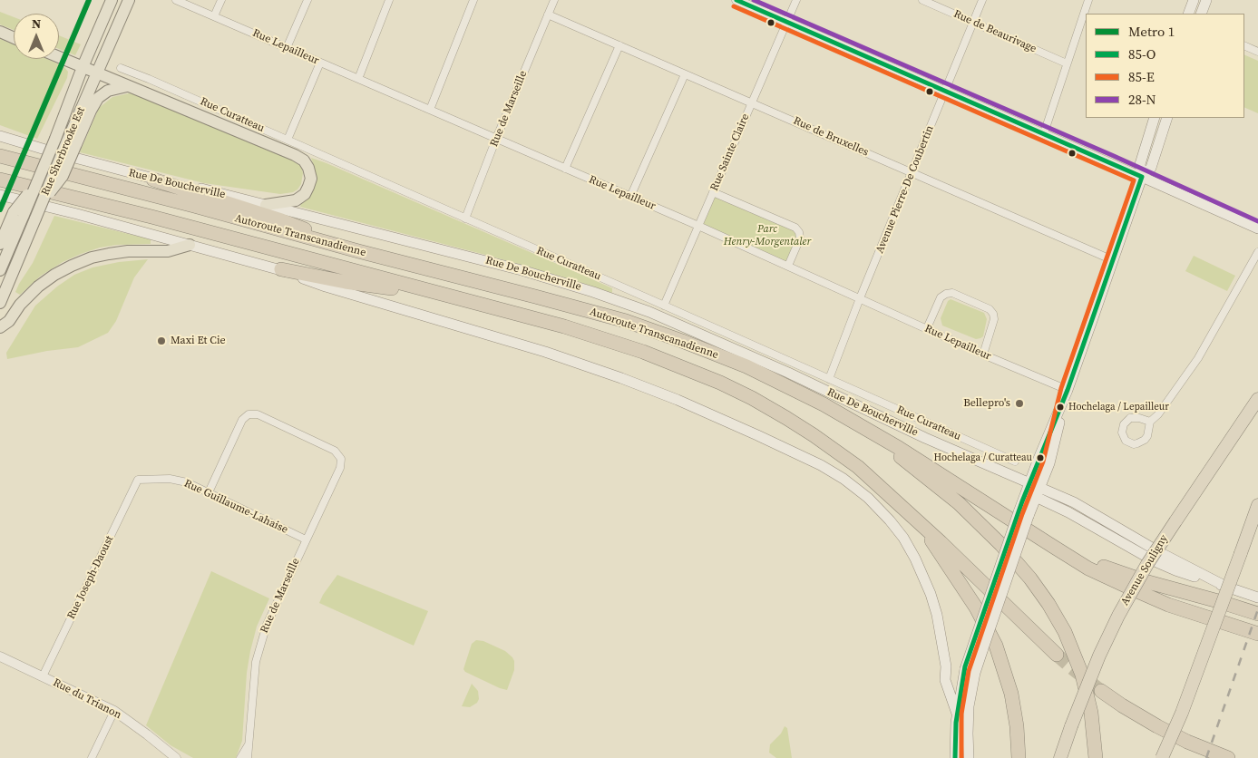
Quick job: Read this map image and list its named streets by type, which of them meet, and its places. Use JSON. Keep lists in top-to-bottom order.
{
  "streets": {
    "highway": ["Autoroute Transcanadienne", "Avenue Souligny"],
    "main road": ["Rue Sherbrooke Est", "Rue De Boucherville"],
    "street": [
      "Rue de Beaurivage",
      "Rue Lepailleur",
      "Rue de Marseille",
      "Rue Curatteau",
      "Rue de Bruxelles",
      "Rue Sainte Claire",
      "Avenue Pierre-De Coubertin",
      "Rue Guillaume-Lahaise",
      "Rue Joseph-Daoust",
      "Rue du Trianon"
    ]
  },
  "crossings": [
    ["Rue de Beaurivage", "Avenue Pierre-De Coubertin"],
    ["Rue Lepailleur", "Rue de Marseille"],
    ["Rue Lepailleur", "Rue Sainte Claire"],
    ["Rue Lepailleur", "Avenue Pierre-De Coubertin"],
    ["Rue de Marseille", "Rue Curatteau"],
    ["Rue de Marseille", "Rue de Bruxelles"],
    ["Rue de Marseille", "Rue Guillaume-Lahaise"],
    ["Rue Curatteau", "Rue Sainte Claire"],
    ["Rue Curatteau", "Avenue Pierre-De Coubertin"],
    ["Rue de Bruxelles", "Rue Sainte Claire"],
    ["Rue de Bruxelles", "Avenue Pierre-De Coubertin"],
    ["Rue Guillaume-Lahaise", "Rue Joseph-Daoust"],
    ["Rue Joseph-Daoust", "Rue du Trianon"]
  ],
  "parks": ["Parc Henry-Morgentaler"],
  "places": [
    "Maxi Et Cie",
    "Bellepro's",
    "Hochelaga / Lepailleur",
    "Hochelaga / Curatteau"
  ],
  "lines": [
    "metro line 1",
    "transit line 85-O",
    "transit line 28-N",
    "transit line 85-E"
  ],
  "legend": [
    "Metro 1",
    "85-O",
    "85-E",
    "28-N"
  ],
  "north": "top"
}
